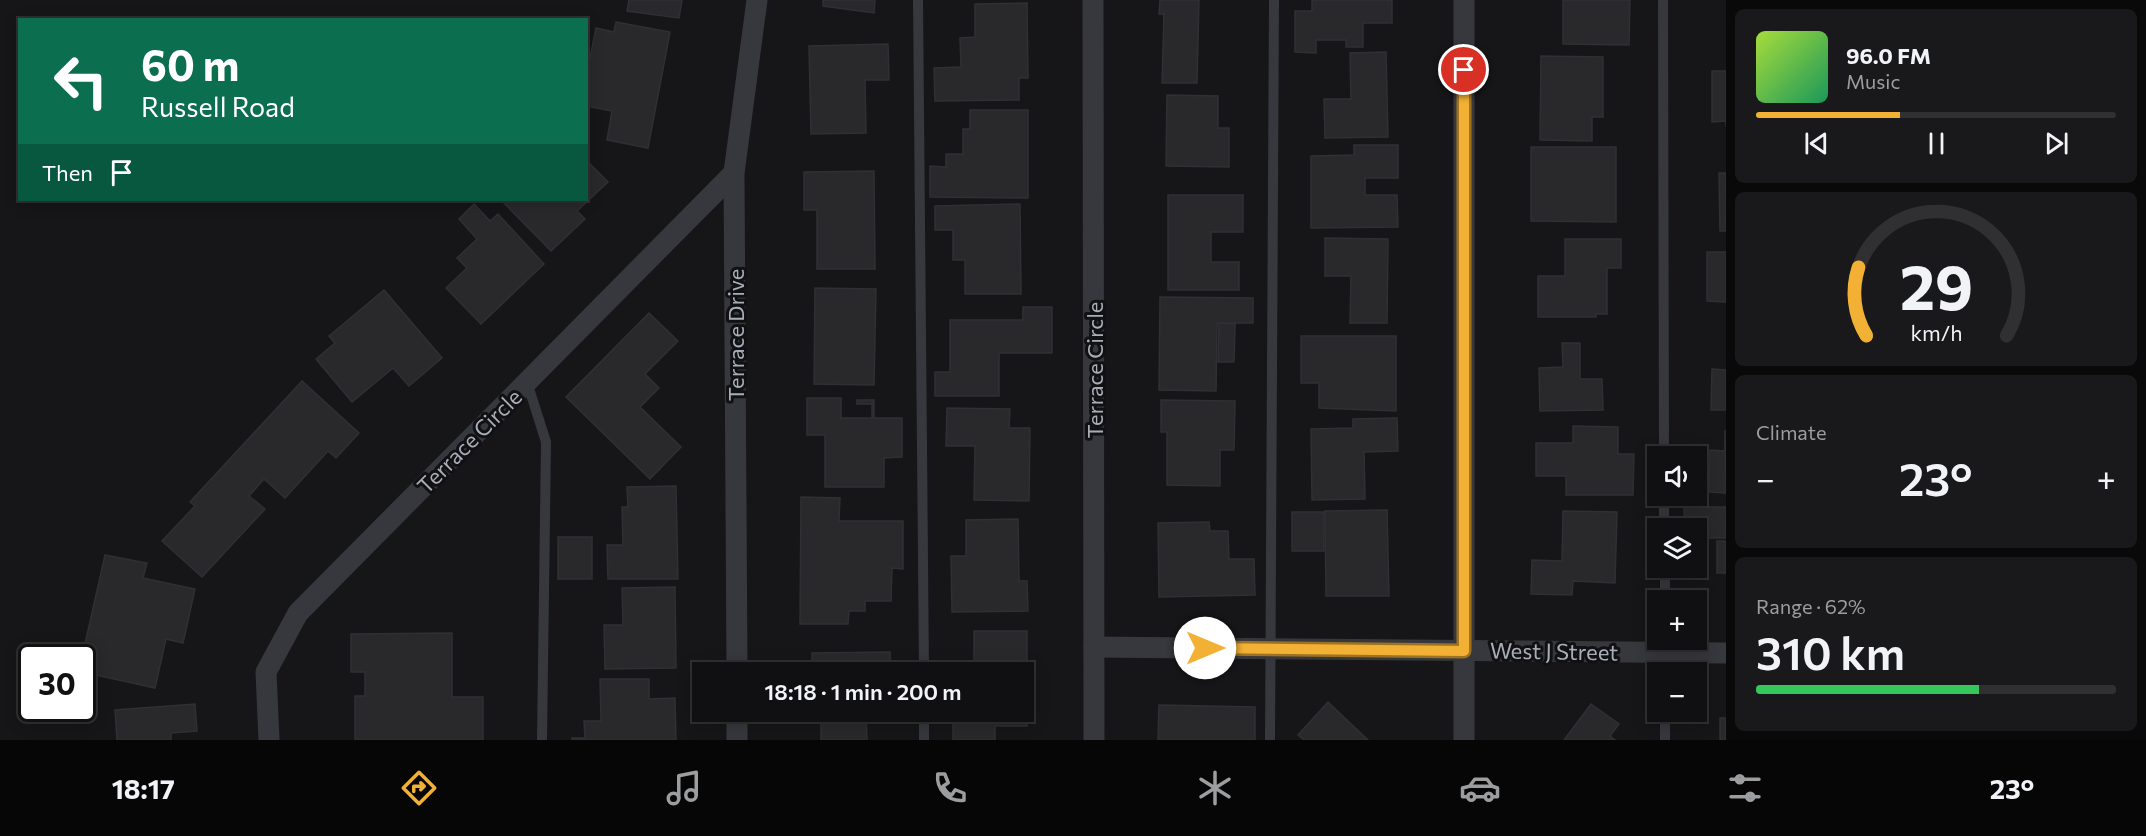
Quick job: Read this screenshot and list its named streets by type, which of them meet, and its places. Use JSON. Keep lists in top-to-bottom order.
{
  "streets": {
    "street": ["Terrace Drive", "Terrace Circle", "West J Street"]
  },
  "crossings": [
    ["Terrace Drive", "Terrace Circle"],
    ["Terrace Circle", "West J Street"]
  ],
  "page": {
    "turn": ["60 m", "Russell Road"],
    "song": ["96.0 FM", "Music"],
    "then": "Then",
    "tile": [
      "Climate",
      ["Range · 62%", "310 km"]
    ],
    "map_buttons": ["+", "−"],
    "heat": ["−", "23°", "+"],
    "limit": "30",
    "trip": "18:18 · 1 min · 200 m",
    "tabs": ["18:17", "23°"],
    "gauge": ["29", "km/h"]
  }
}
